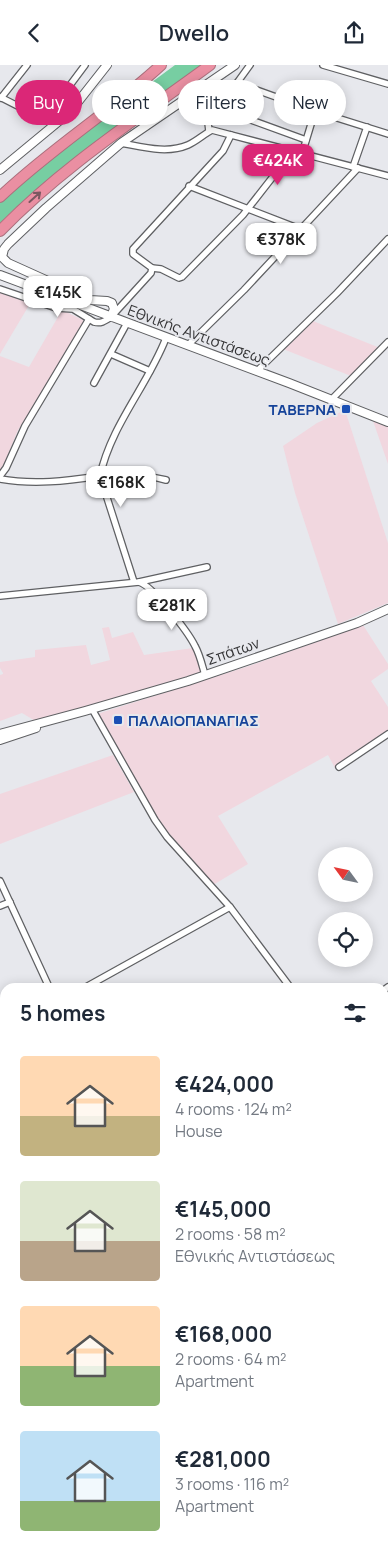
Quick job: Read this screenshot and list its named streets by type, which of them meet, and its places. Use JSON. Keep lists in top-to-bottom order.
{
  "streets": {
    "main road": ["Εθνικής Αντιστάσεως", "Σπάτων"]
  },
  "places": {
    "transit": ["ΤΑΒΕΡΝΑ", "ΠΑΛΑΙΟΠΑΝΑΓΙΑΣ"]
  },
  "north": "top left",
  "page": {
    "header": "Dwello",
    "chip": [
      "Buy",
      "Rent",
      "Filters",
      "New"
    ],
    "price": [
      "€424K",
      "€378K",
      "€145K",
      "€168K",
      "€281K"
    ],
    "heading": "5 homes",
    "list": [
      {
        "name": "€424,000",
        "note": "4 rooms · 124 m² · House"
      },
      {
        "name": "€145,000",
        "note": "2 rooms · 58 m² · Εθνικής Αντιστάσεως"
      },
      {
        "name": "€168,000",
        "note": "2 rooms · 64 m² · Apartment"
      },
      {
        "name": "€281,000",
        "note": "3 rooms · 116 m² · Apartment"
      }
    ]
  }
}
